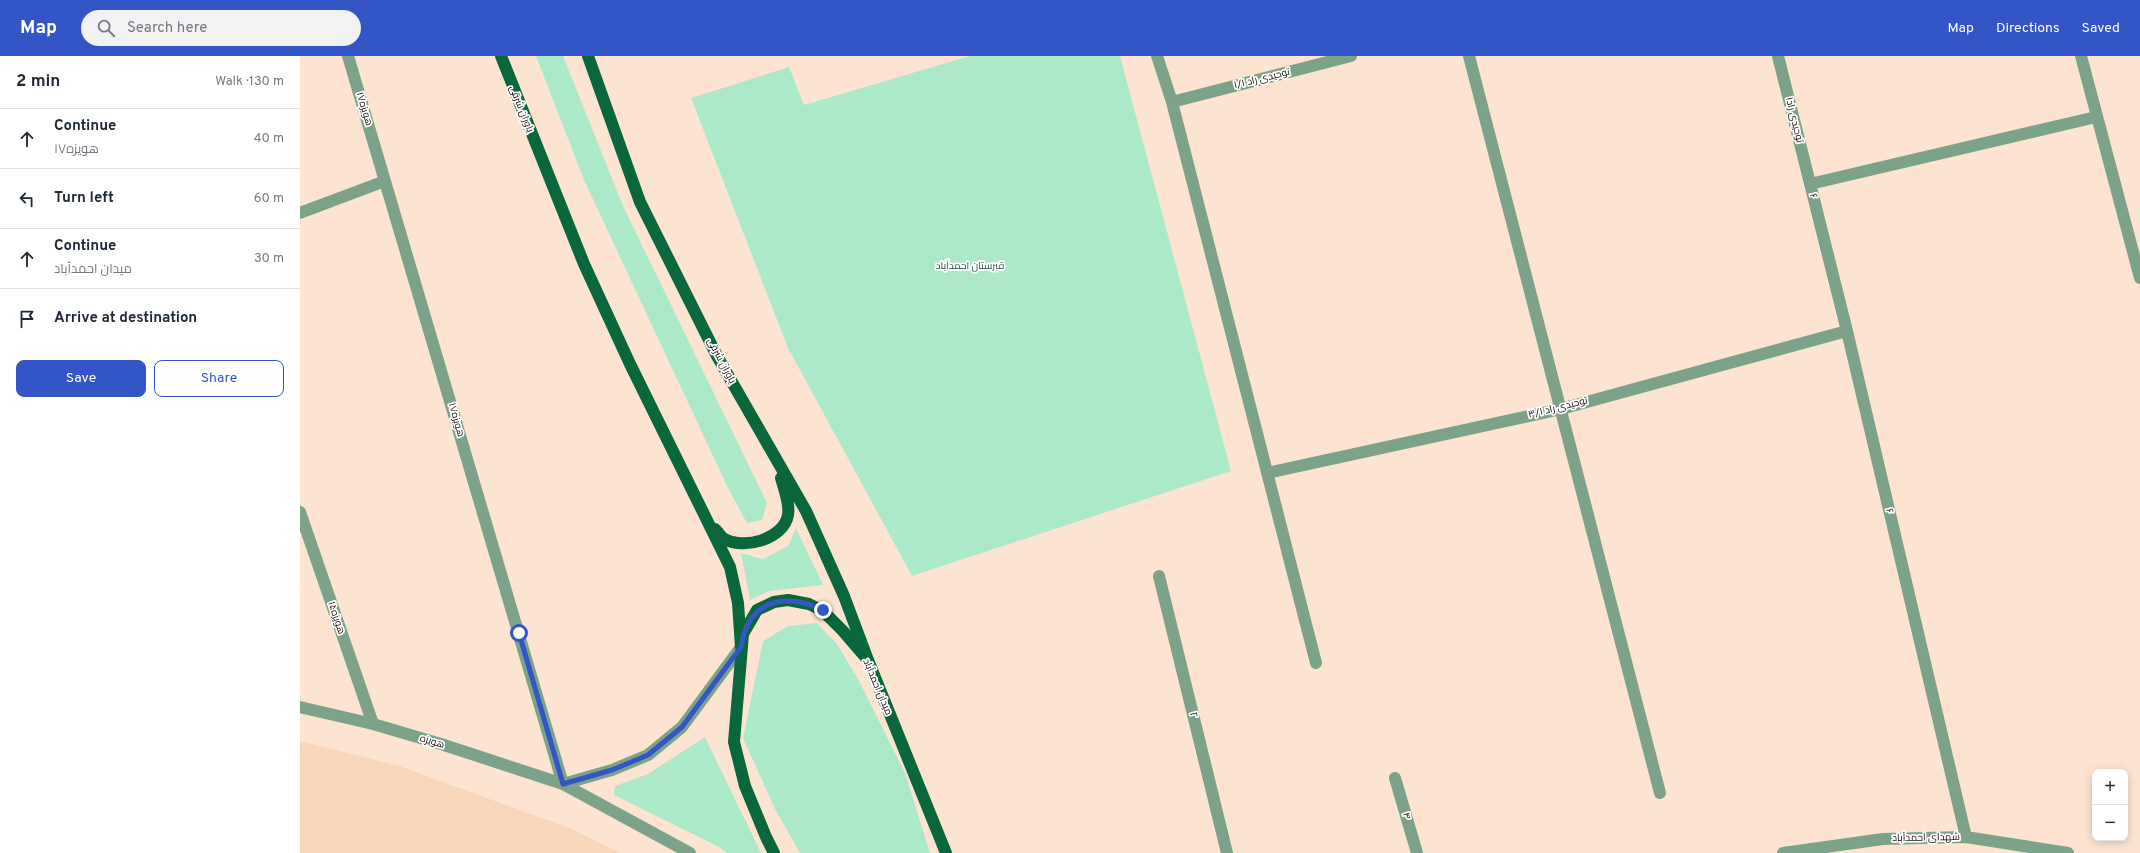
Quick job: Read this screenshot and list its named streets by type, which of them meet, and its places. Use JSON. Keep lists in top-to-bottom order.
{
  "streets": {
    "main road": ["یاوران شرقی", "میدان احمدآباد"],
    "street": [
      "۱/۱ توحیدی راد",
      "هویزه۱۷",
      "توحیدی راد۱",
      "۶",
      "۳/۱ توحیدی راد",
      "هویزه۱۵",
      "۲",
      "هویزه",
      "۴",
      "شهدای احمدآباد"
    ]
  },
  "crossings": [
    ["هویزه۱۷", "هویزه"],
    ["یاوران شرقی", "میدان احمدآباد"],
    ["توحیدی راد۱", "۶"],
    ["۶", "۳/۱ توحیدی راد"],
    ["۶", "شهدای احمدآباد"],
    ["هویزه۱۵", "هویزه"]
  ],
  "parks": ["قبرستان احمدآباد"],
  "page": {
    "header": "Map",
    "search": "Search here",
    "nav": ["Map", "Directions", "Saved"],
    "heading": ["2 min", "Walk · 130 m"],
    "list": [
      ["Continue", "هویزه۱۷", "40 m"],
      ["Turn left", "60 m"],
      ["Continue", "میدان احمدآباد", "30 m"],
      "Arrive at destination"
    ],
    "buttons": ["Save", "Share"],
    "map_buttons": ["+", "−"]
  }
}
